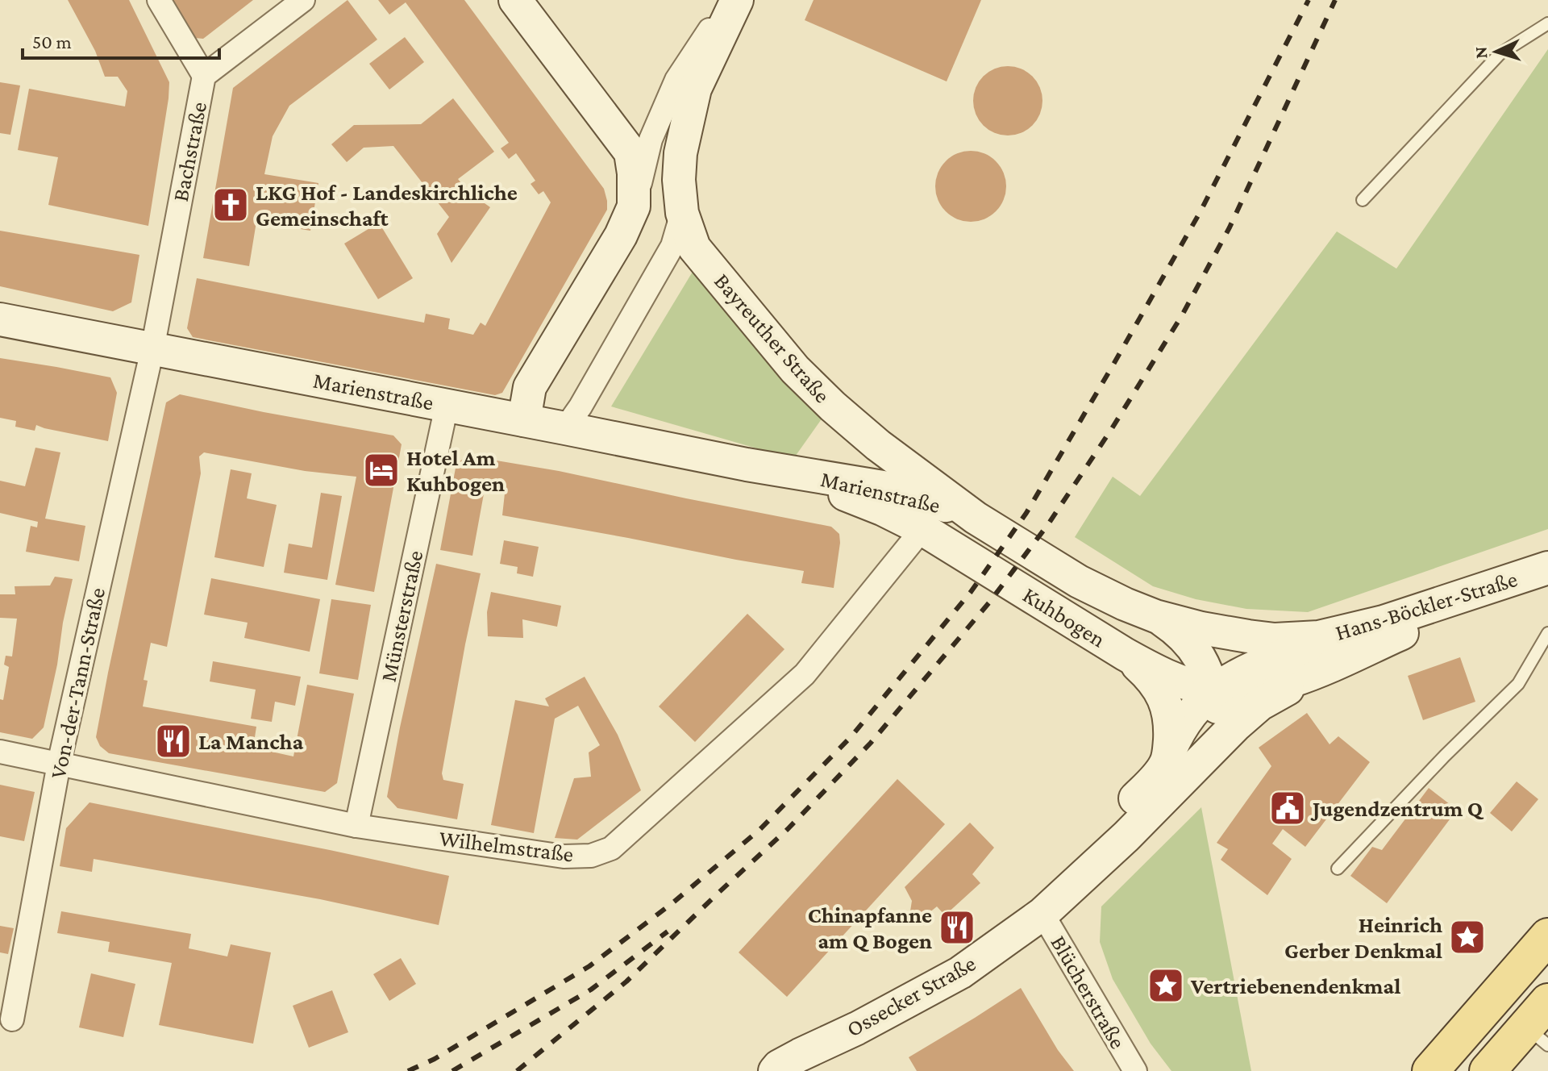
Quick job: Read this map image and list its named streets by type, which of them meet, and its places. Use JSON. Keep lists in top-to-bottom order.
{
  "streets": {
    "street": [
      "Bachstraße",
      "Bayreuther Straße",
      "Marienstraße",
      "Hans-Böckler-Straße",
      "Münsterstraße",
      "Kuhbogen",
      "Von-der-Tann-Straße",
      "Wilhelmstraße",
      "Blücherstraße",
      "Ossecker Straße"
    ]
  },
  "crossings": [
    ["Bachstraße", "Marienstraße"],
    ["Bachstraße", "Von-der-Tann-Straße"],
    ["Bayreuther Straße", "Marienstraße"],
    ["Bayreuther Straße", "Kuhbogen"],
    ["Marienstraße", "Münsterstraße"],
    ["Marienstraße", "Kuhbogen"],
    ["Marienstraße", "Von-der-Tann-Straße"],
    ["Marienstraße", "Wilhelmstraße"],
    ["Hans-Böckler-Straße", "Kuhbogen"],
    ["Hans-Böckler-Straße", "Ossecker Straße"],
    ["Münsterstraße", "Wilhelmstraße"],
    ["Kuhbogen", "Wilhelmstraße"],
    ["Kuhbogen", "Ossecker Straße"],
    ["Von-der-Tann-Straße", "Wilhelmstraße"],
    ["Blücherstraße", "Ossecker Straße"]
  ],
  "places": {
    "church": ["LKG Hof - Landeskirchliche Gemeinschaft"],
    "hotel": ["Hotel Am Kuhbogen"],
    "restaurant": ["La Mancha", "Chinapfanne am Q Bogen"],
    "public building": ["Jugendzentrum Q"],
    "place": ["Heinrich Gerber Denkmal", "Vertriebenendenkmal"]
  },
  "scale_bar": "50 m",
  "north": "left"
}
